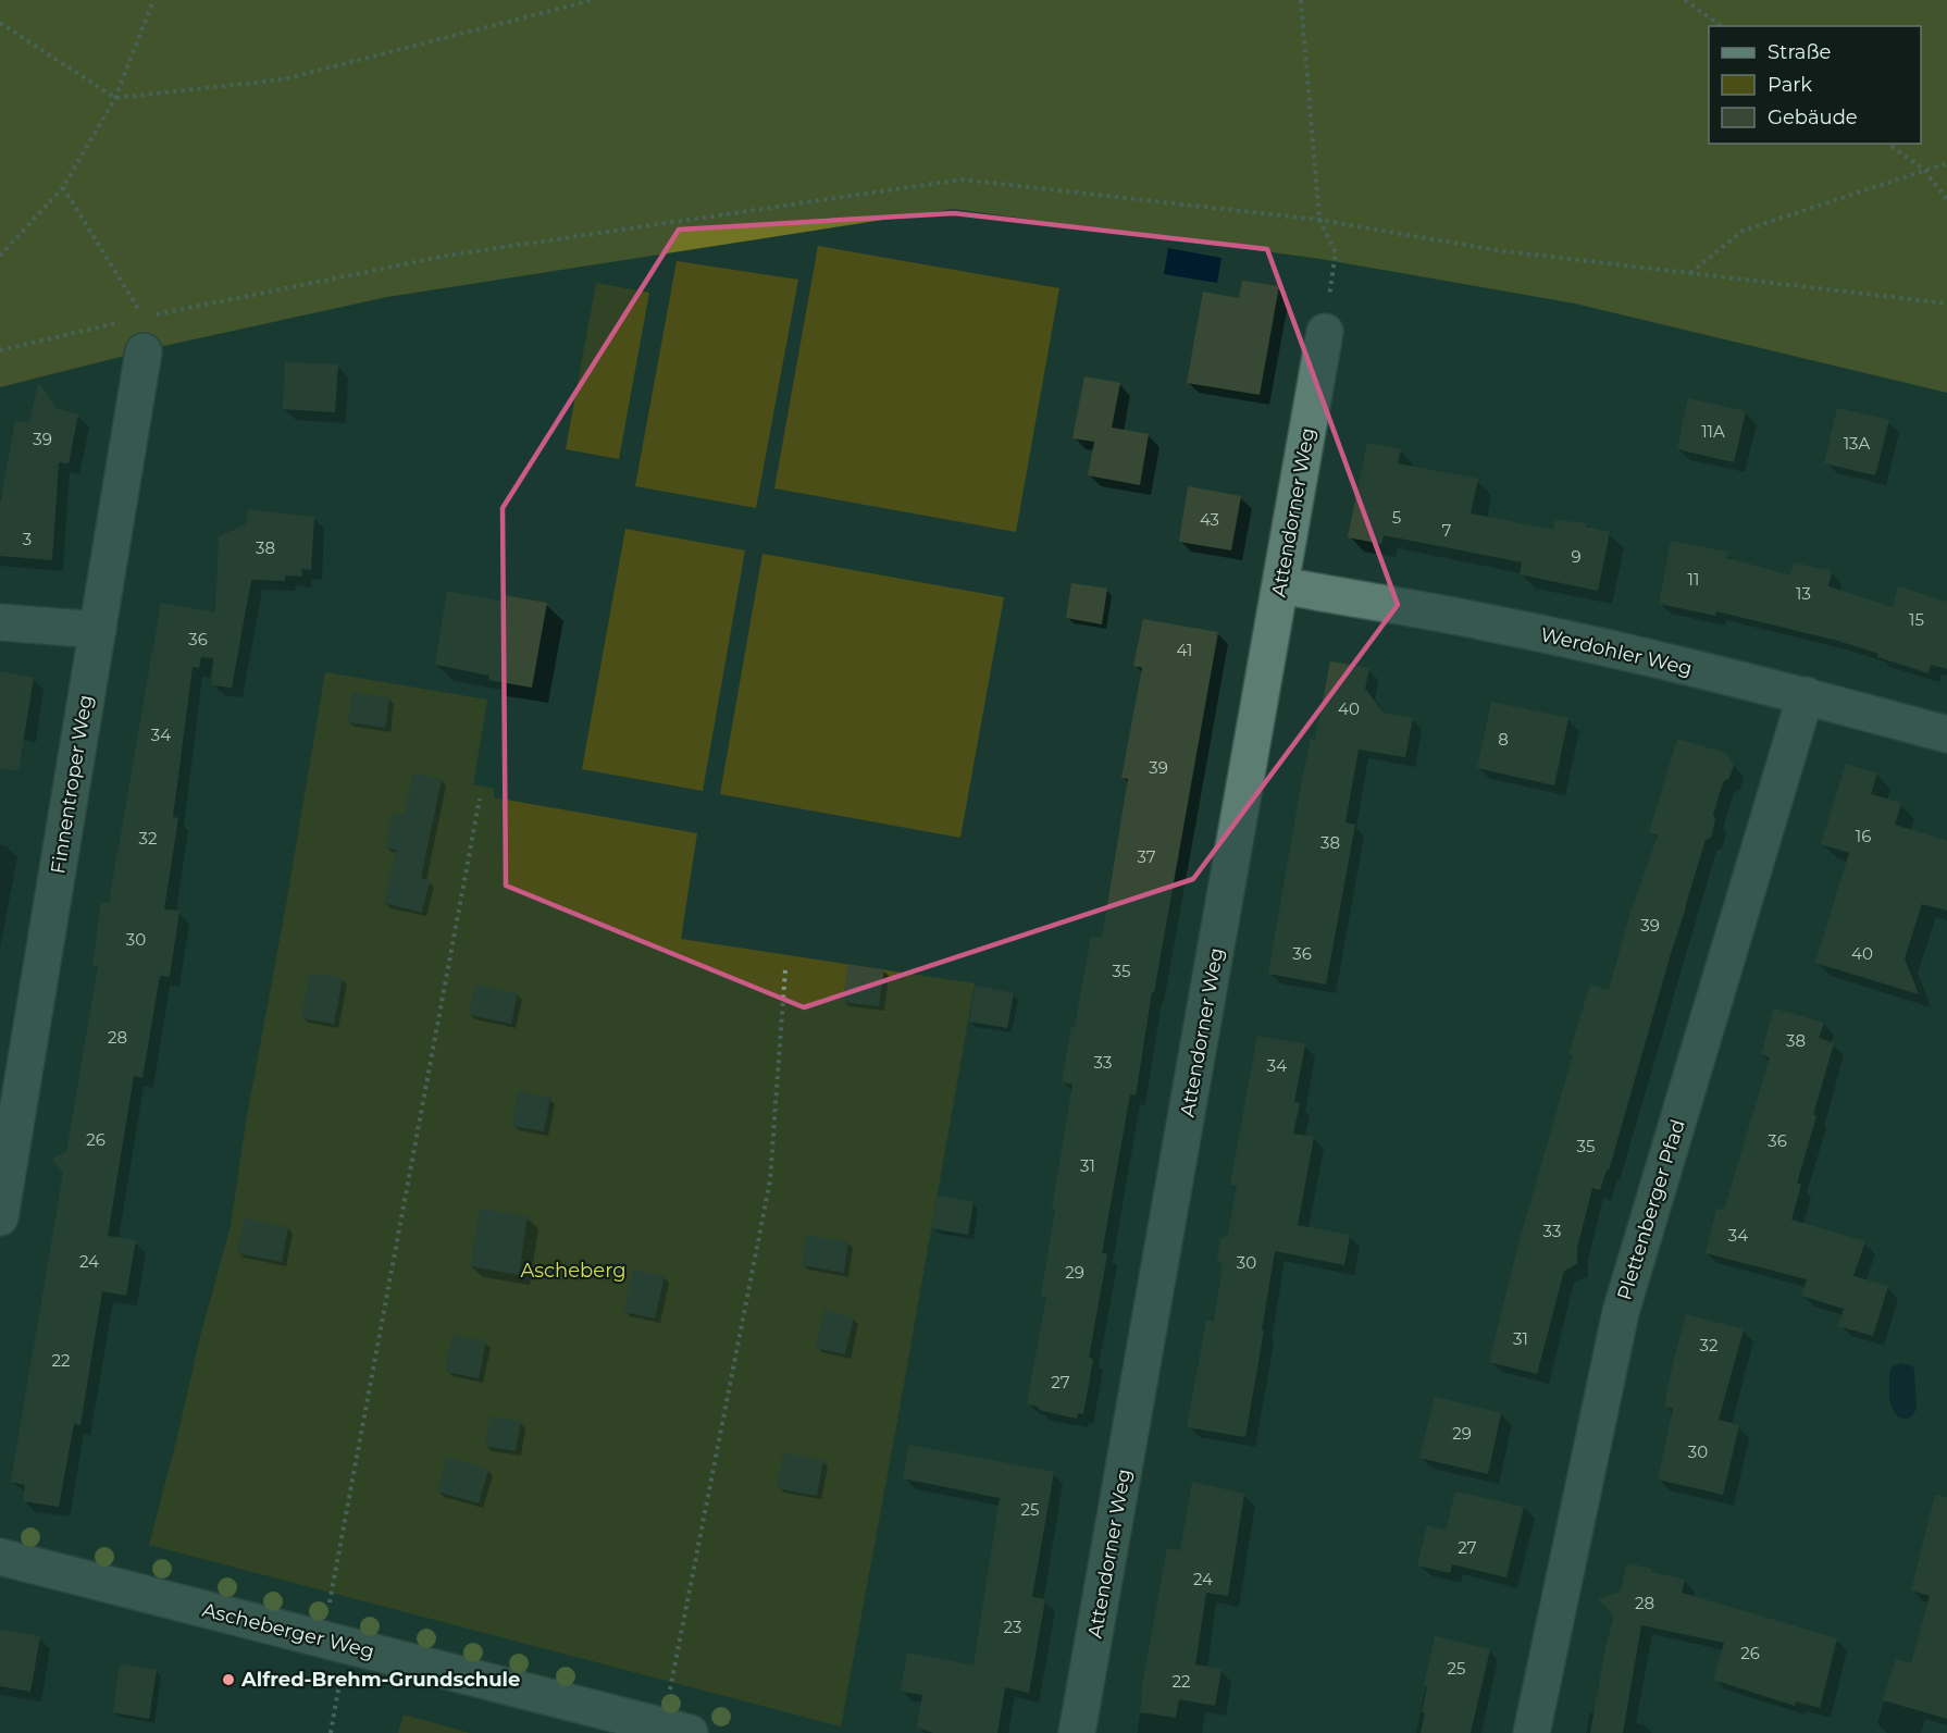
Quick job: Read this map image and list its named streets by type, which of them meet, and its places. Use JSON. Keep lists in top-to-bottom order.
{
  "streets": {
    "street": [
      "Attendorner Weg",
      "Werdohler Weg",
      "Finnentroper Weg",
      "Plettenberger Pfad",
      "Ascheberger Weg"
    ]
  },
  "crossings": [
    ["Attendorner Weg", "Werdohler Weg"],
    ["Werdohler Weg", "Plettenberger Pfad"]
  ],
  "parks": ["Ascheberg"],
  "places": ["Alfred-Brehm-Grundschule"],
  "house_numbers": [
    "11A",
    "39",
    "13A",
    "5",
    "43",
    "7",
    "3",
    "38",
    "9",
    "11",
    "13",
    "15",
    "36",
    "41",
    "40",
    "34",
    "8",
    "39",
    "16",
    "32",
    "38",
    "37",
    "39",
    "30",
    "36",
    "40",
    "35",
    "28",
    "38",
    "33",
    "34",
    "26",
    "36",
    "35",
    "31",
    "33",
    "34",
    "24",
    "30",
    "29",
    "31",
    "32",
    "22",
    "27",
    "29",
    "30",
    "25",
    "27",
    "24",
    "28",
    "23",
    "26",
    "25",
    "22"
  ],
  "legend": ["Straße", "Park", "Gebäude"]
}
